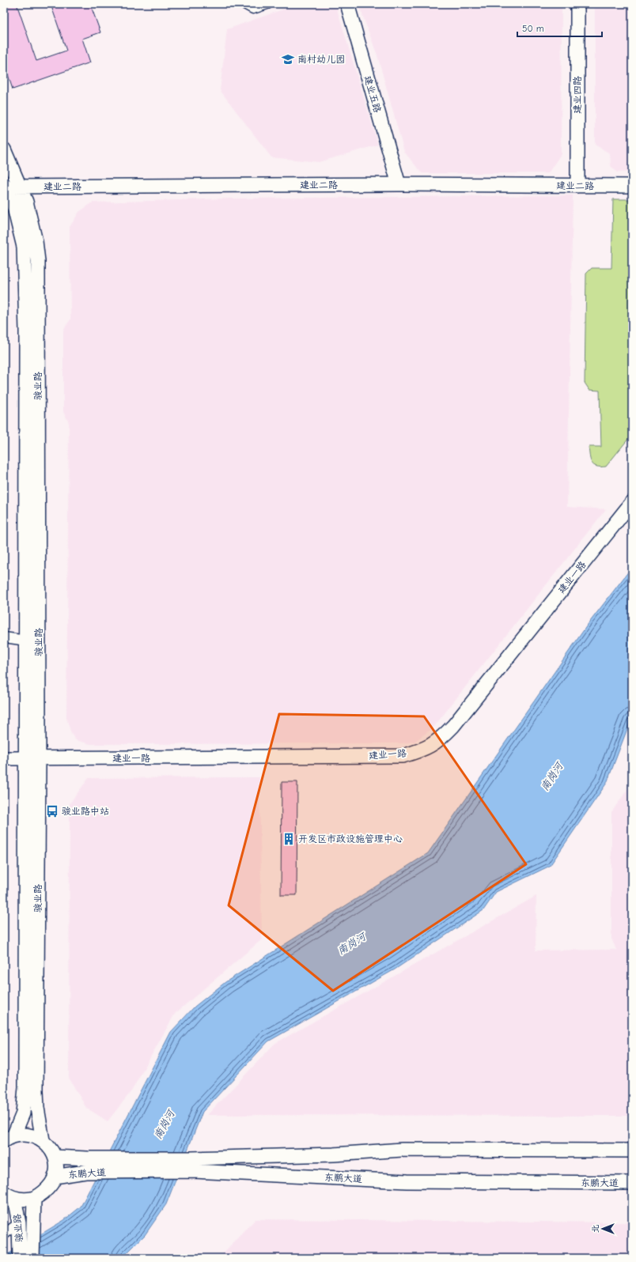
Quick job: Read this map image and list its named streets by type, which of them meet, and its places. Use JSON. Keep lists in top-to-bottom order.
{
  "streets": {
    "street": [
      "建业五路",
      "建业四路",
      "建业二路",
      "骏业路",
      "建业一路",
      "东鹏大道"
    ]
  },
  "crossings": [
    ["建业五路", "建业二路"],
    ["建业四路", "建业二路"],
    ["建业二路", "骏业路"],
    ["骏业路", "建业一路"]
  ],
  "water": ["南岗河"],
  "places": {
    "school or university": ["南村幼儿园"],
    "bus stop": ["骏业路中站"],
    "building": ["开发区市政设施管理中心"]
  },
  "scale_bar": "50 m",
  "north": "left"
}
